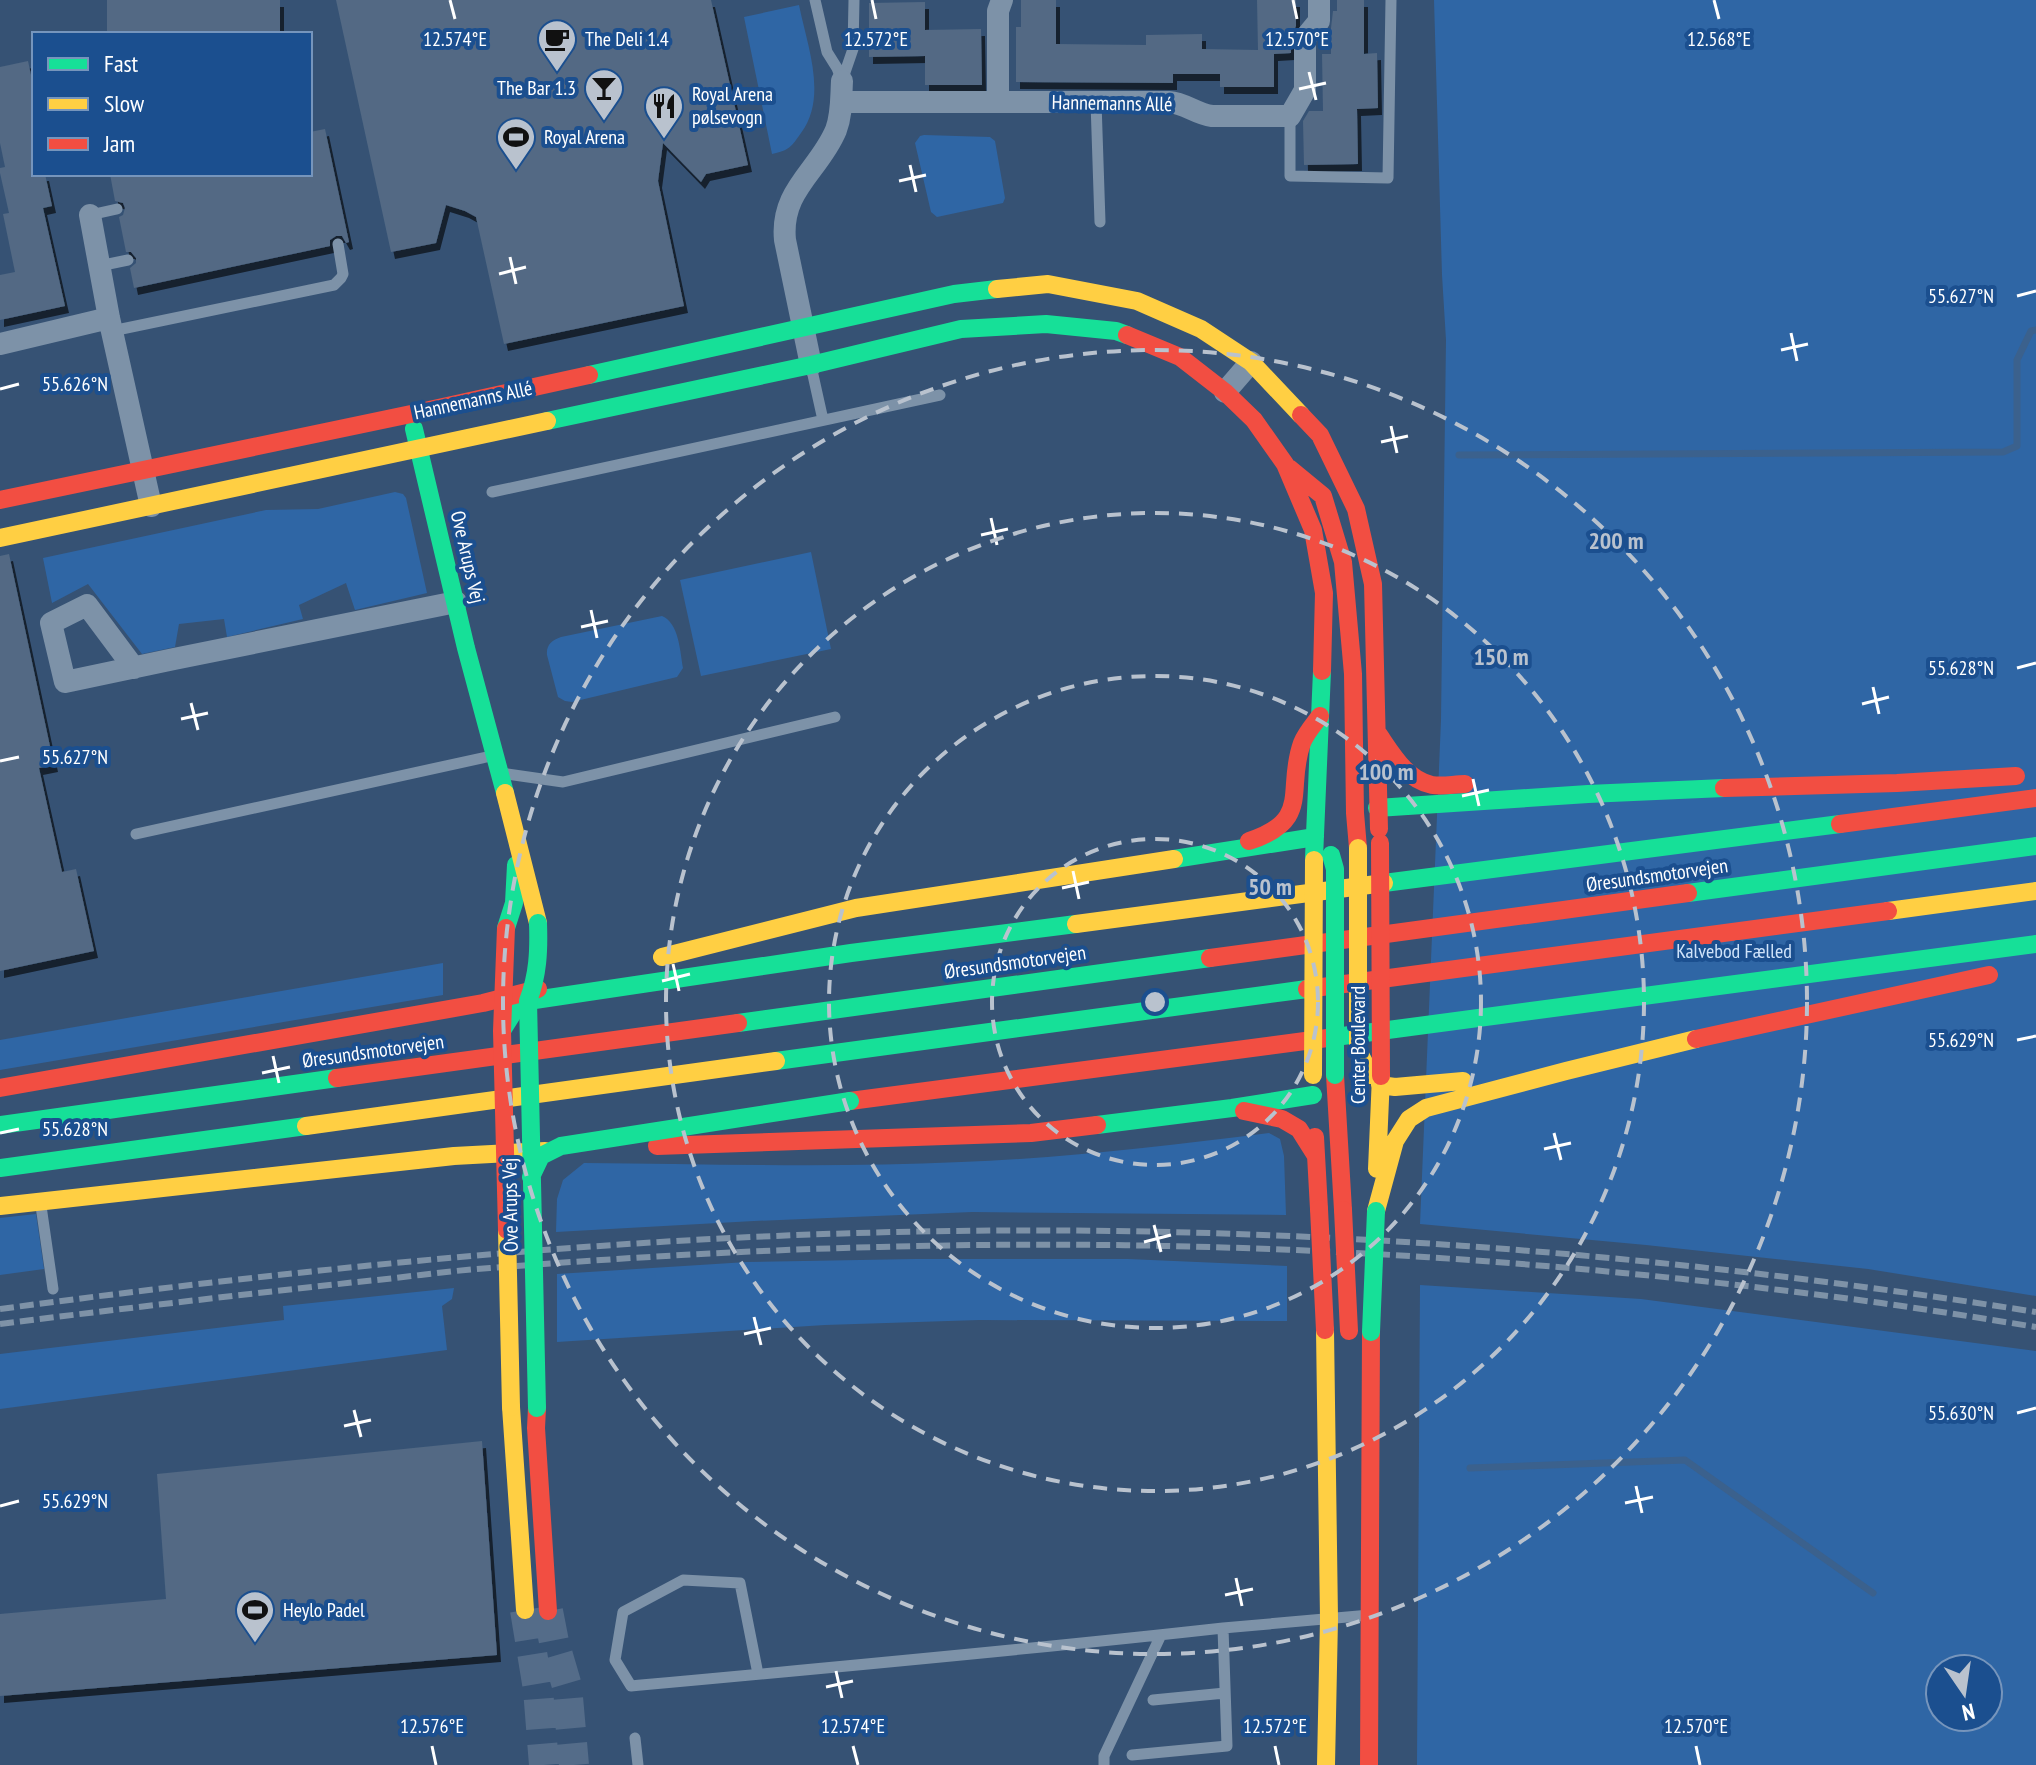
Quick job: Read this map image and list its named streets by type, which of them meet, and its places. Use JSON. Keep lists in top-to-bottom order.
{
  "streets": {
    "main road": [
      "Hannemanns Allé",
      "Ove Arups Vej",
      "Øresundsmotorvejen",
      "Center Boulevard"
    ]
  },
  "crossings": [
    ["Hannemanns Allé", "Ove Arups Vej"],
    ["Hannemanns Allé", "Center Boulevard"]
  ],
  "parks": ["Kalvebod Fælled"],
  "places": {
    "cafe": ["The Deli 1.4"],
    "bar": ["The Bar 1.3"],
    "restaurant": ["Royal Arena pølsevogn"],
    "sports": ["Royal Arena", "Heylo Padel"]
  },
  "legend": ["Fast", "Slow", "Jam"],
  "north": "bottom",
  "coordinates": [
    "12.574°E",
    "12.572°E",
    "12.570°E",
    "12.568°E",
    "55.627°N",
    "55.626°N",
    "55.628°N",
    "55.629°N",
    "55.630°N",
    "12.576°E"
  ],
  "rings": [
    "200 m",
    "150 m",
    "100 m",
    "50 m"
  ]
}
